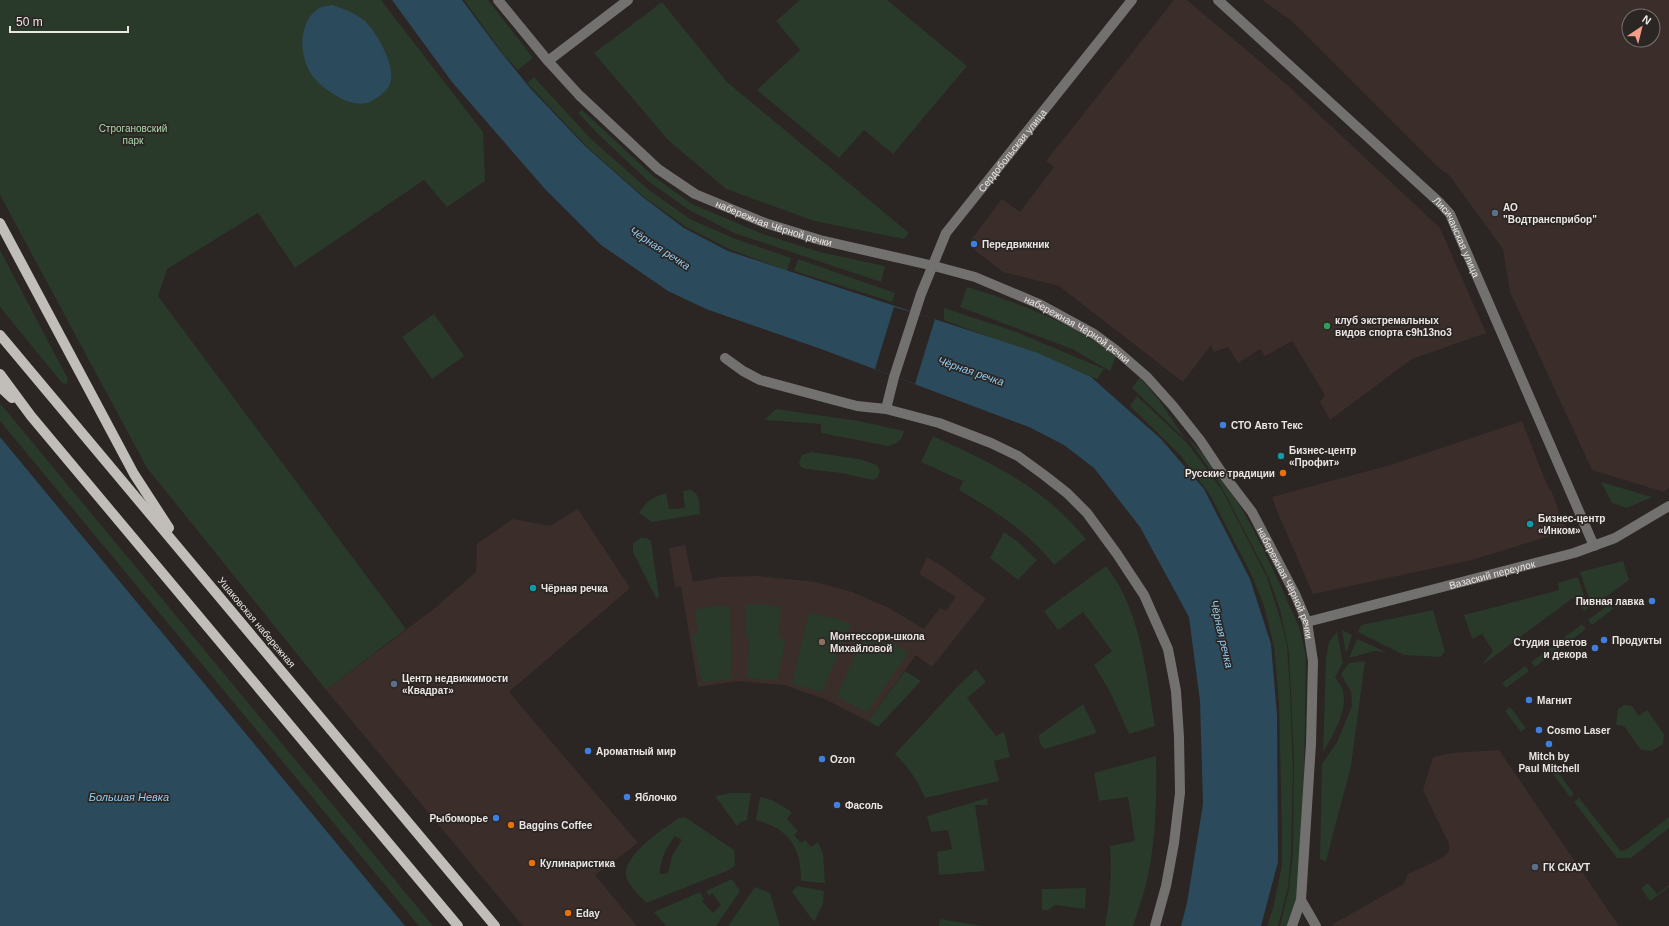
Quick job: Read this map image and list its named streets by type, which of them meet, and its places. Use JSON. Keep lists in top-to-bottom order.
{
  "streets": {
    "main road": ["Ушаковская набережная"],
    "street": [
      "Сердобольская улица",
      "набережная Чёрной речки",
      "Лисичанская улица",
      "Вазаский переулок"
    ]
  },
  "crossings": [
    ["Сердобольская улица", "набережная Чёрной речки"],
    ["набережная Чёрной речки", "Вазаский переулок"],
    ["Лисичанская улица", "Вазаский переулок"]
  ],
  "water": ["Чёрная речка", "Большая Невка"],
  "parks": ["Строгановский парк"],
  "places": [
    "АО \"Водтрансприбор\"",
    "Передвижник",
    "клуб экстремальных видов спорта c9h13no3",
    "СТО Авто Текс",
    "Бизнес-центр «Профит»",
    "Русские традиции",
    "Бизнес-центр «Инком»",
    "Чёрная речка",
    "Пивная лавка",
    "Продукты",
    "Монтессори-школа Михайловой",
    "Студия цветов и декора",
    "Центр недвижимости «Квадрат»",
    "Магнит",
    "Cosmo Laser",
    "Mitch by Paul Mitchell",
    "Ароматный мир",
    "Ozon",
    "Яблочко",
    "Фасоль",
    "Рыбоморье",
    "Baggins Coffee",
    "Кулинаристика",
    "ГК СКАУТ",
    "Eday"
  ],
  "scale_bar": "50 m",
  "north": "top right"
}
